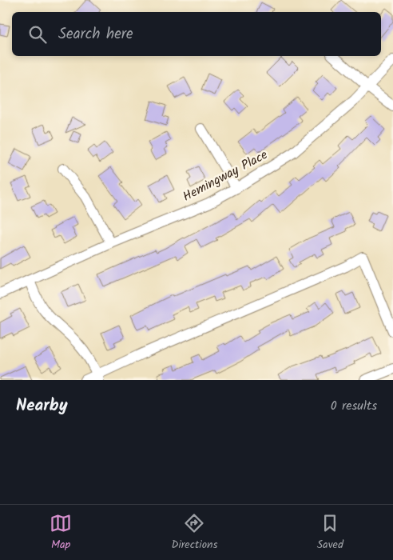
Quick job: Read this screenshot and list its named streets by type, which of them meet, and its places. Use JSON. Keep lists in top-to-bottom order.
{
  "streets": {
    "street": ["Hemingway Place"]
  },
  "page": {
    "search": "Search here",
    "heading": ["Nearby", "0 results"],
    "nav": ["Map", "Directions", "Saved"]
  }
}
